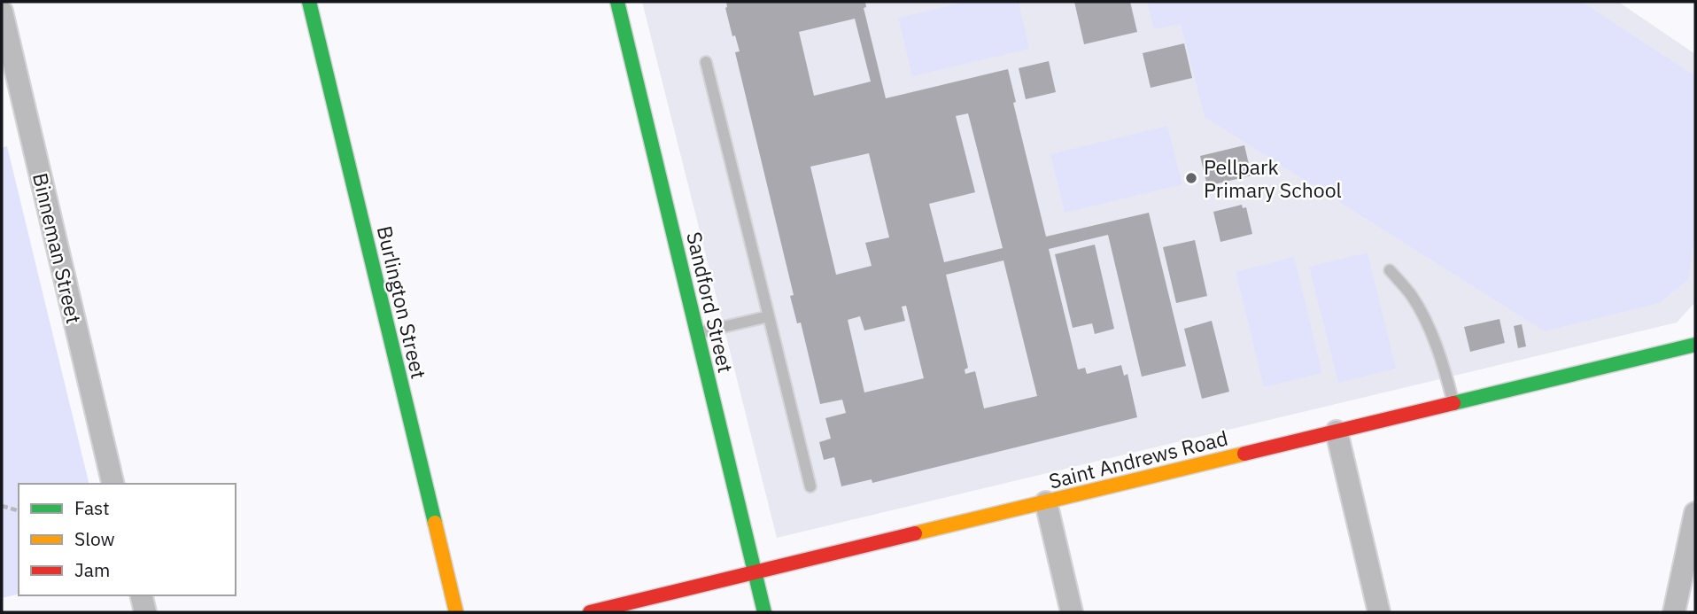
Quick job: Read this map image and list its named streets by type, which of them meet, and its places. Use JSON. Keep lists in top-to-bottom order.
{
  "streets": {
    "street": [
      "Binneman Street",
      "Burlington Street",
      "Sandford Street",
      "Saint Andrews Road"
    ]
  },
  "crossings": [
    ["Sandford Street", "Saint Andrews Road"]
  ],
  "places": ["Pellpark Primary School"],
  "legend": ["Fast", "Slow", "Jam"]
}
